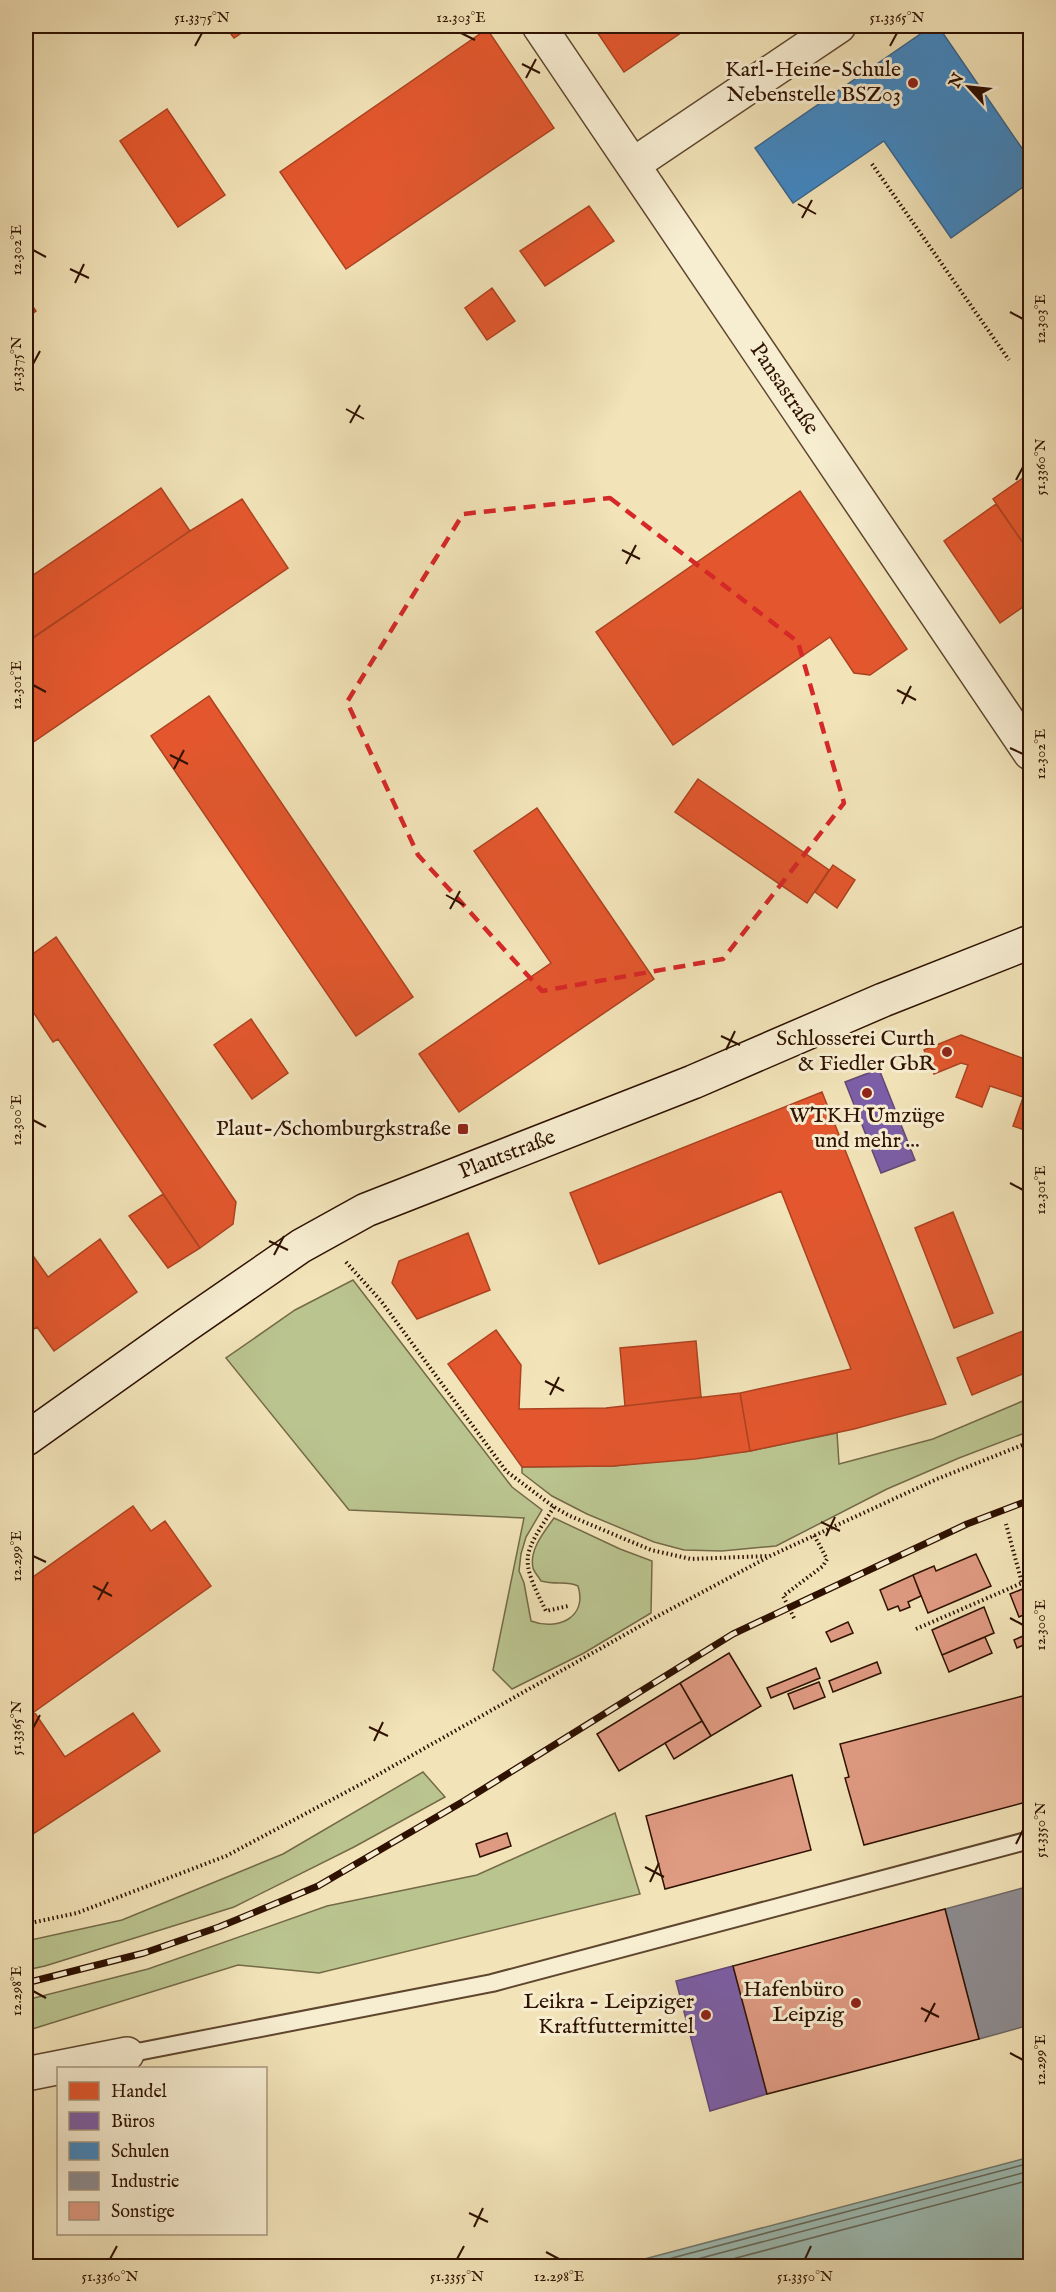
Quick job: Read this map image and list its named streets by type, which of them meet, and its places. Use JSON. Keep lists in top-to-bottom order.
{
  "streets": {
    "street": ["Pansastraße", "Plautstraße"]
  },
  "places": {
    "other": [
      "Karl-Heine-Schule Nebenstelle BSZ03",
      "Schlosserei Curth & Fiedler GbR",
      "WTKH Umzüge und mehr ...",
      "Hafenbüro Leipzig",
      "Leikra - Leipziger Kraftfuttermittel"
    ],
    "transit": ["Plaut-/Schomburgkstraße"]
  },
  "legend": [
    "Handel",
    "Büros",
    "Schulen",
    "Industrie",
    "Sonstige"
  ],
  "north": "top left",
  "coordinates": [
    "51.3375°N",
    "12.303°E",
    "51.3365°N",
    "12.302°E",
    "51.3360°N",
    "12.301°E",
    "12.300°E",
    "12.299°E",
    "51.3350°N",
    "12.298°E",
    "51.3355°N"
  ]
}
